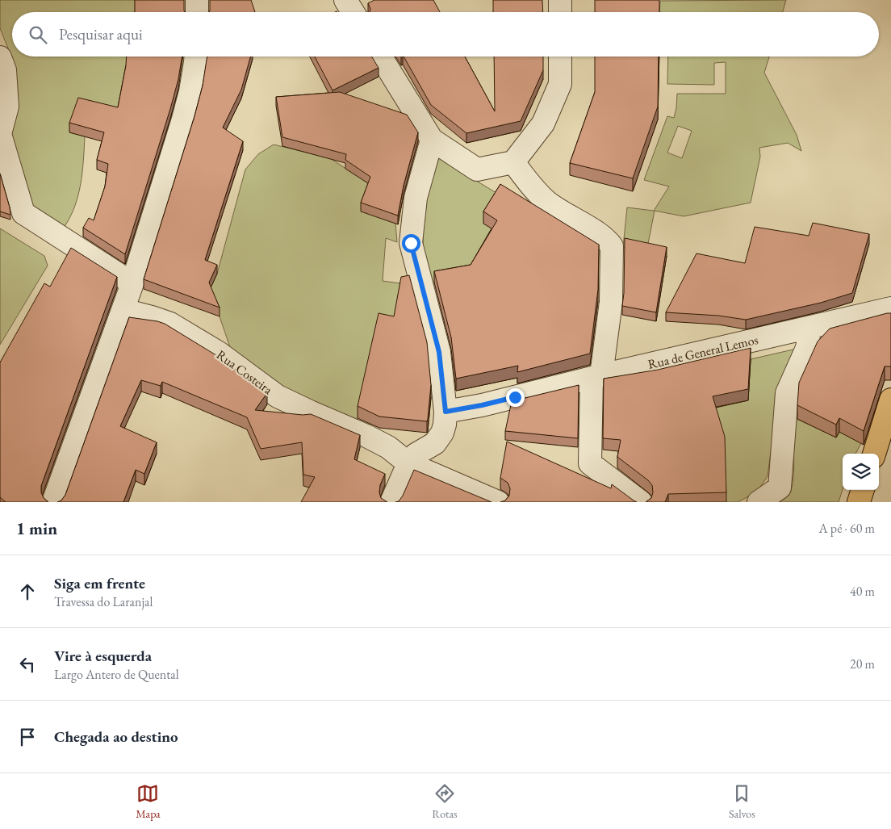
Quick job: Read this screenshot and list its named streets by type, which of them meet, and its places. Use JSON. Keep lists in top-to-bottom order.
{
  "streets": {
    "street": ["Rua de General Lemos", "Rua Costeira"]
  },
  "page": {
    "search": "Pesquisar aqui",
    "heading": ["1 min", "A pé · 60 m"],
    "list": [
      ["Siga em frente", "Travessa do Laranjal", "40 m"],
      ["Vire à esquerda", "Largo Antero de Quental", "20 m"],
      "Chegada ao destino"
    ],
    "nav": ["Mapa", "Rotas", "Salvos"]
  }
}
